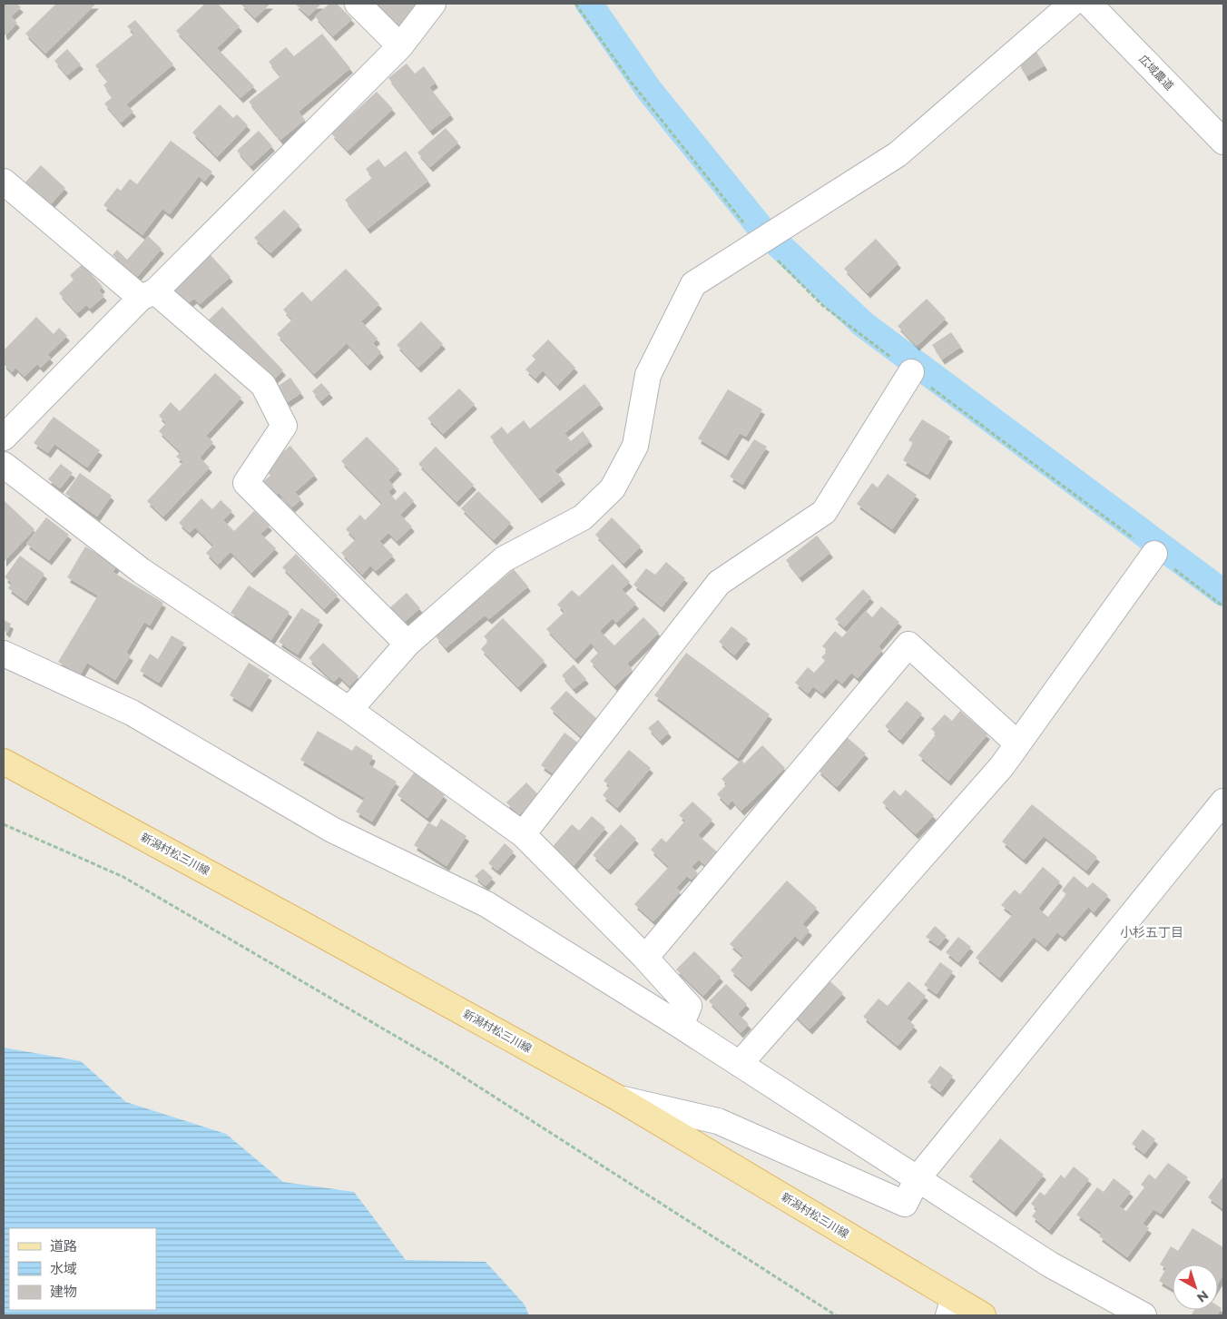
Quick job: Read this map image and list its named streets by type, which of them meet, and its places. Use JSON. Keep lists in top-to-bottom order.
{
  "streets": {
    "main road": ["新潟村松三川線"],
    "street": ["広域農道"]
  },
  "districts": ["小杉五丁目"],
  "legend": ["道路", "水域", "建物"],
  "north": "bottom right"
}
